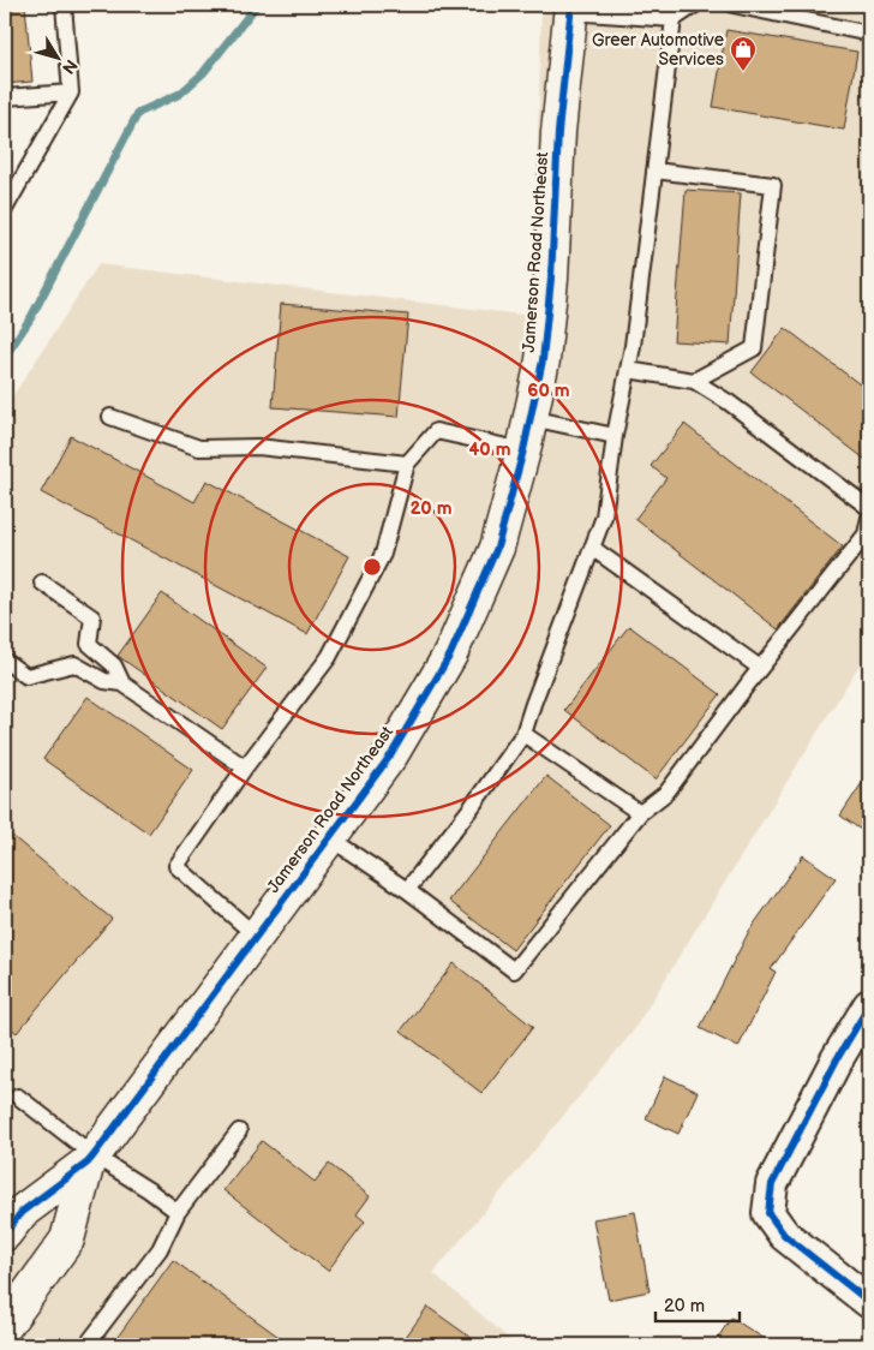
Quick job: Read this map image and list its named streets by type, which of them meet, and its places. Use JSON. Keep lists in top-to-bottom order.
{
  "streets": {
    "street": ["Jamerson Road Northeast"]
  },
  "places": {
    "shop": ["Greer Automotive Services"]
  },
  "scale_bar": "20 m",
  "north": "bottom right",
  "rings": ["60 m", "40 m", "20 m"]
}
